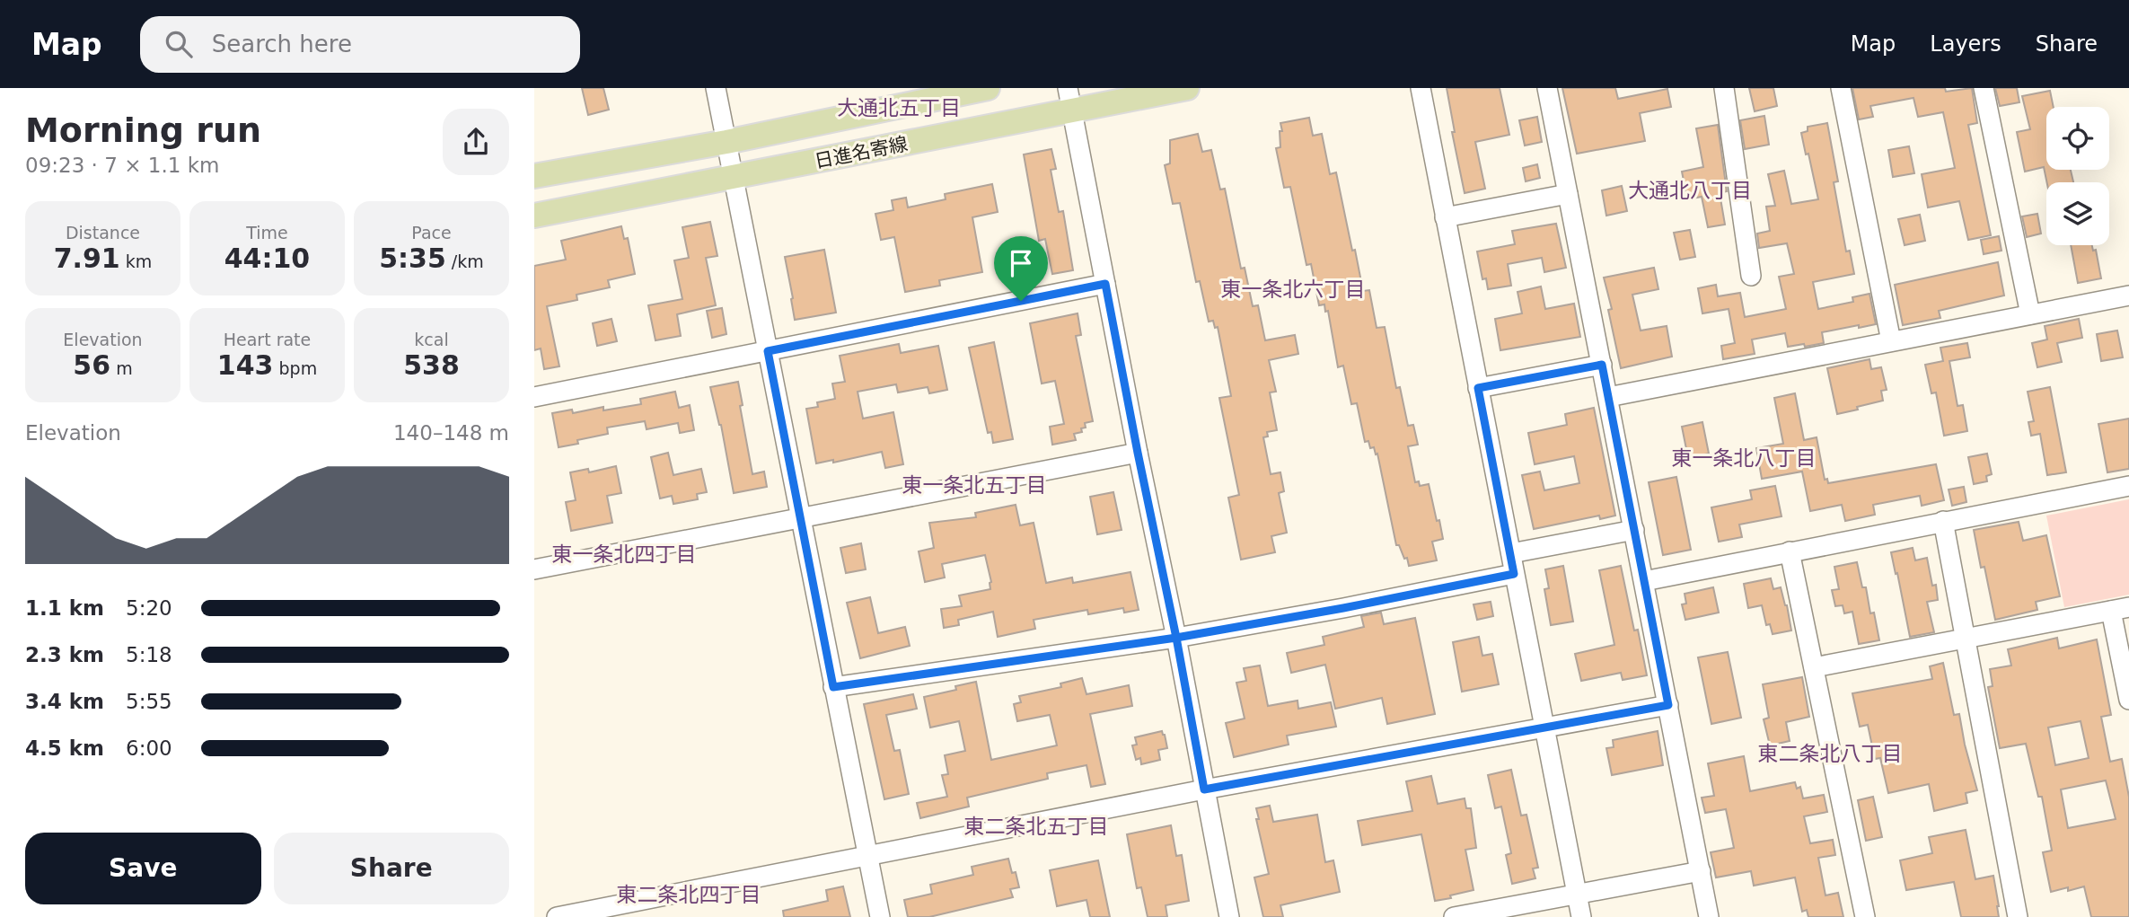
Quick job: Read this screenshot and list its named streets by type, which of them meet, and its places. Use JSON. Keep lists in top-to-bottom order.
{
  "streets": {
    "main road": ["日進名寄線"]
  },
  "districts": [
    "大通北五丁目",
    "大通北八丁目",
    "東一条北六丁目",
    "東一条北八丁目",
    "東一条北五丁目",
    "東一条北四丁目",
    "東二条北八丁目",
    "東二条北五丁目",
    "東二条北四丁目"
  ],
  "page": {
    "header": "Map",
    "search": "Search here",
    "nav": ["Map", "Layers", "Share"],
    "heading": ["Morning run", "09:23 · 7 × 1.1 km"],
    "stats": [
      ["Distance", "7.91 km"],
      ["Time", "44:10"],
      ["Pace", "5:35 /km"],
      ["Elevation", "56 m"],
      ["Heart rate", "143 bpm"],
      ["kcal", "538"]
    ],
    "chart": ["Elevation", "140–148 m"],
    "list": [
      {
        "name": "1.1 km",
        "note": "5:20"
      },
      {
        "name": "2.3 km",
        "note": "5:18"
      },
      {
        "name": "3.4 km",
        "note": "5:55"
      },
      {
        "name": "4.5 km",
        "note": "6:00"
      }
    ],
    "buttons": ["Save", "Share"]
  }
}
